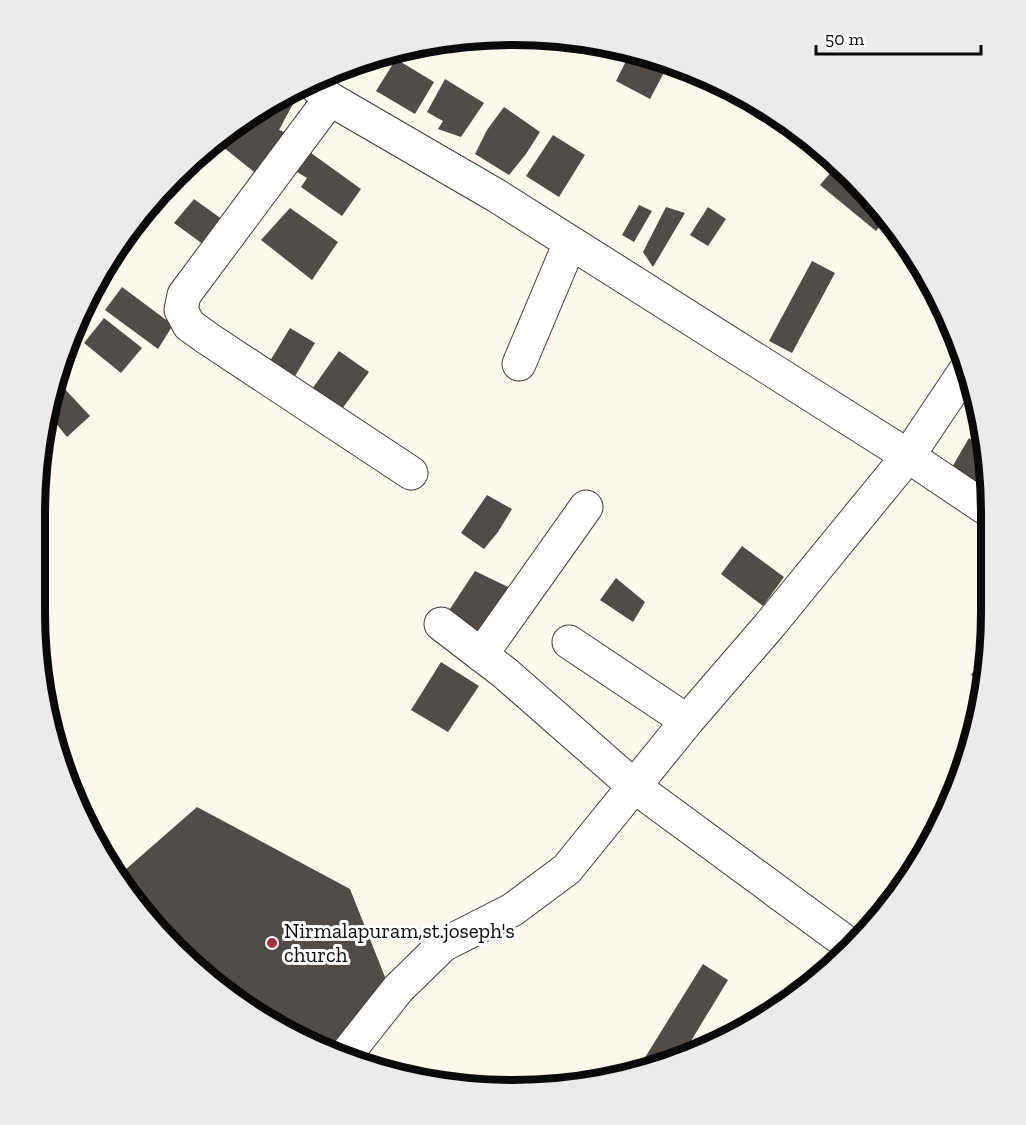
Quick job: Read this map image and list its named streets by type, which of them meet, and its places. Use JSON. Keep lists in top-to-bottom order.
{
  "places": ["Nirmalapuram,st.joseph's church"],
  "scale_bar": "50 m"
}
